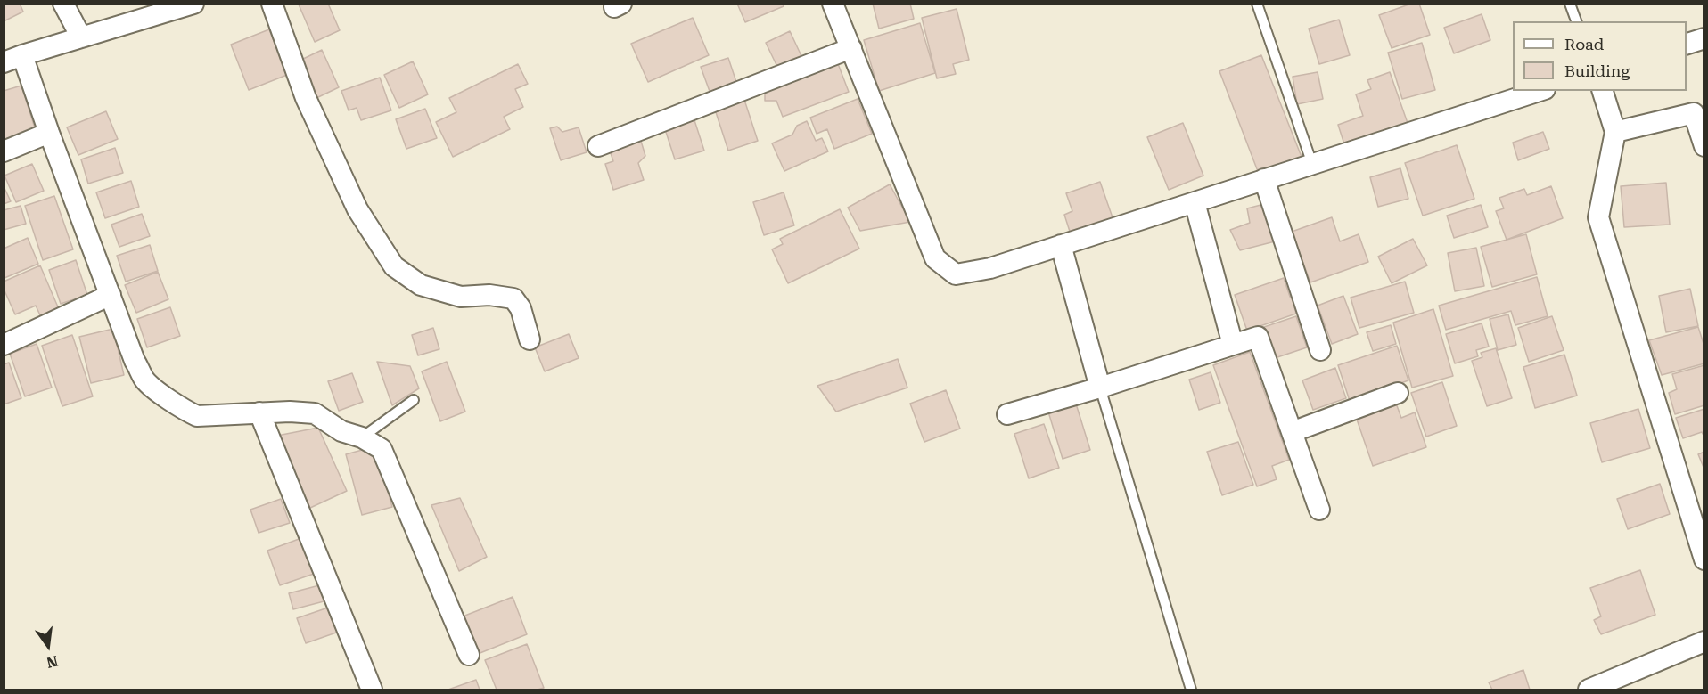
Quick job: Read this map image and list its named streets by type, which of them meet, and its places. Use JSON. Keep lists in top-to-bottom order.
{
  "legend": ["Road", "Building"],
  "north": "bottom"
}
